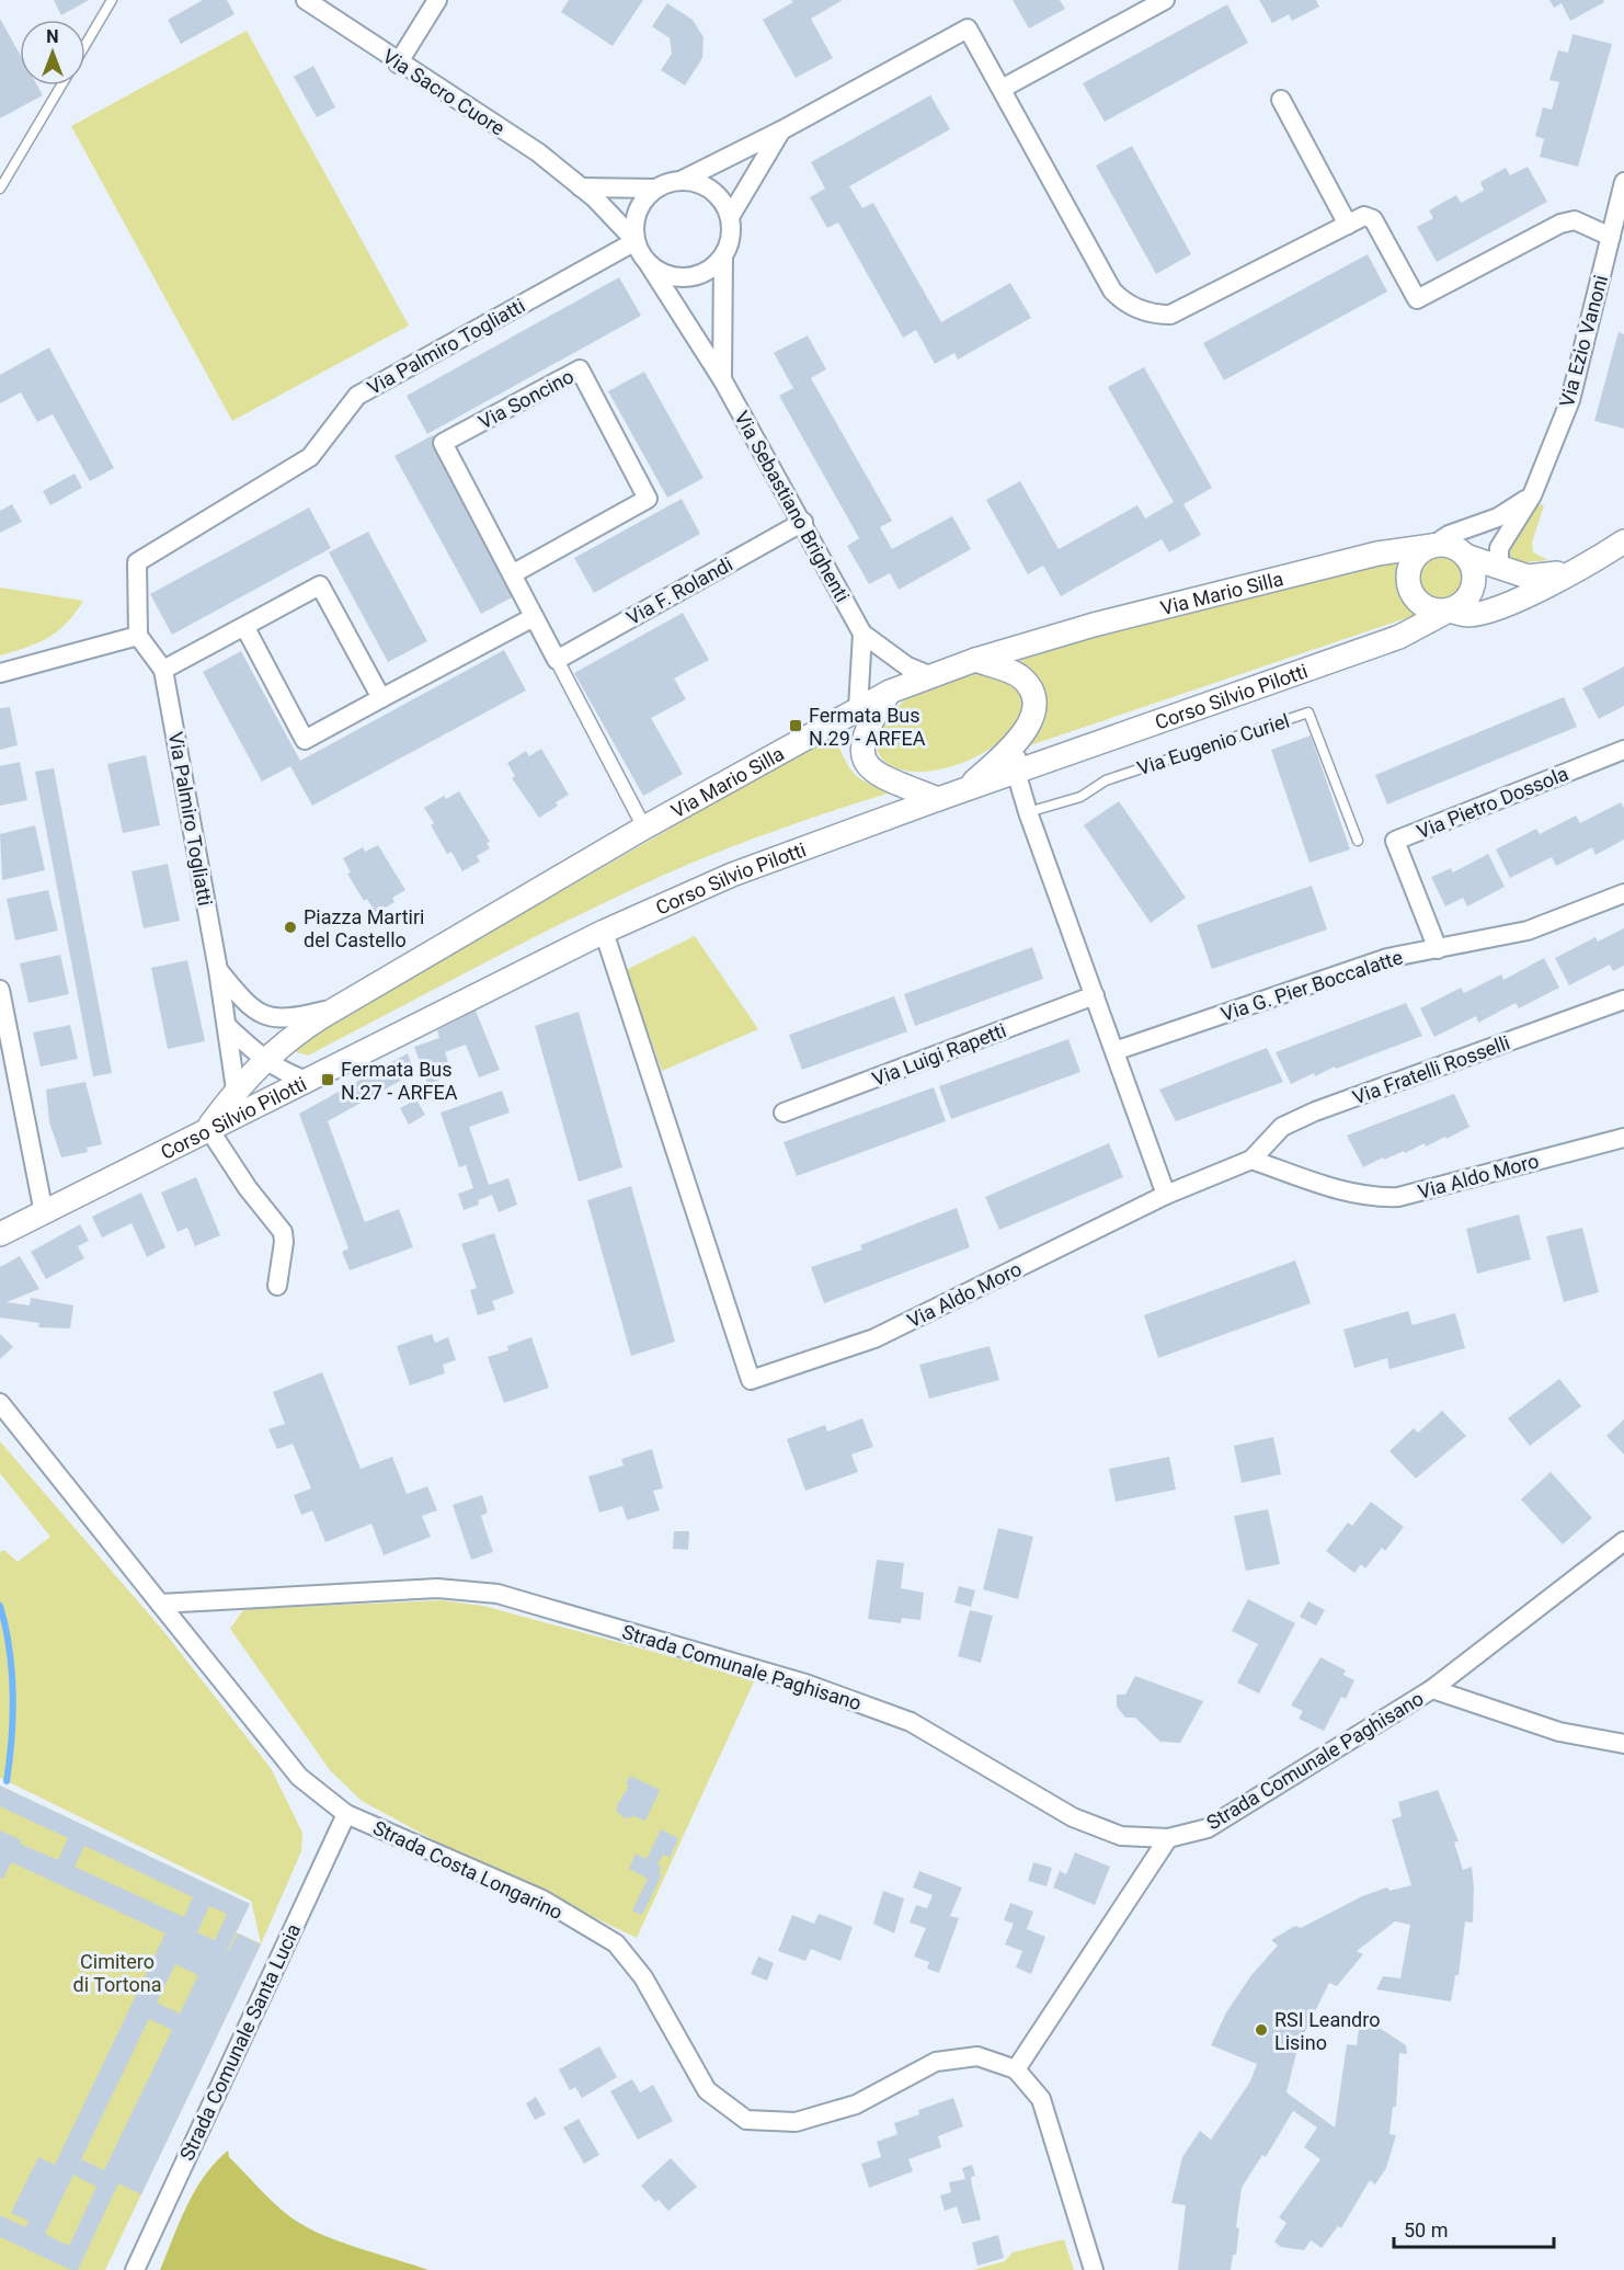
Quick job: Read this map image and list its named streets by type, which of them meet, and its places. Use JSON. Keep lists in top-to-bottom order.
{
  "streets": {
    "street": [
      "Via Sacro Cuore",
      "Via Ezio Vanoni",
      "Via Palmiro Togliatti",
      "Via Soncino",
      "Via Sebastiano Brighenti",
      "Via F. Rolandi",
      "Via Mario Silla",
      "Corso Silvio Pilotti",
      "Via Pietro Dossola",
      "Via G. Pier Boccalatte",
      "Via Luigi Rapetti",
      "Via Fratelli Rosselli",
      "Via Aldo Moro",
      "Strada Comunale Paghisano",
      "Strada Costa Longarino",
      "Strada Comunale Santa Lucia"
    ],
    "lane": ["Via Eugenio Curiel"]
  },
  "crossings": [
    ["Via Sacro Cuore", "Via Palmiro Togliatti"],
    ["Via Sacro Cuore", "Via Sebastiano Brighenti"],
    ["Via Palmiro Togliatti", "Via Sebastiano Brighenti"],
    ["Via Palmiro Togliatti", "Via Mario Silla"],
    ["Via Soncino", "Via F. Rolandi"],
    ["Via Soncino", "Via Mario Silla"],
    ["Via Sebastiano Brighenti", "Via F. Rolandi"],
    ["Via Mario Silla", "Corso Silvio Pilotti"],
    ["Corso Silvio Pilotti", "Via Aldo Moro"],
    ["Via Pietro Dossola", "Via G. Pier Boccalatte"],
    ["Via Fratelli Rosselli", "Via Aldo Moro"],
    ["Strada Comunale Paghisano", "Strada Costa Longarino"],
    ["Strada Costa Longarino", "Strada Comunale Santa Lucia"]
  ],
  "parks": ["Cimitero di Tortona"],
  "places": {
    "transit": ["Fermata Bus N.29 - ARFEA", "Fermata Bus N.27 - ARFEA"],
    "other": ["Piazza Martiri del Castello", "RSI Leandro Lisino"]
  },
  "scale_bar": "50 m",
  "north": "top"
}
